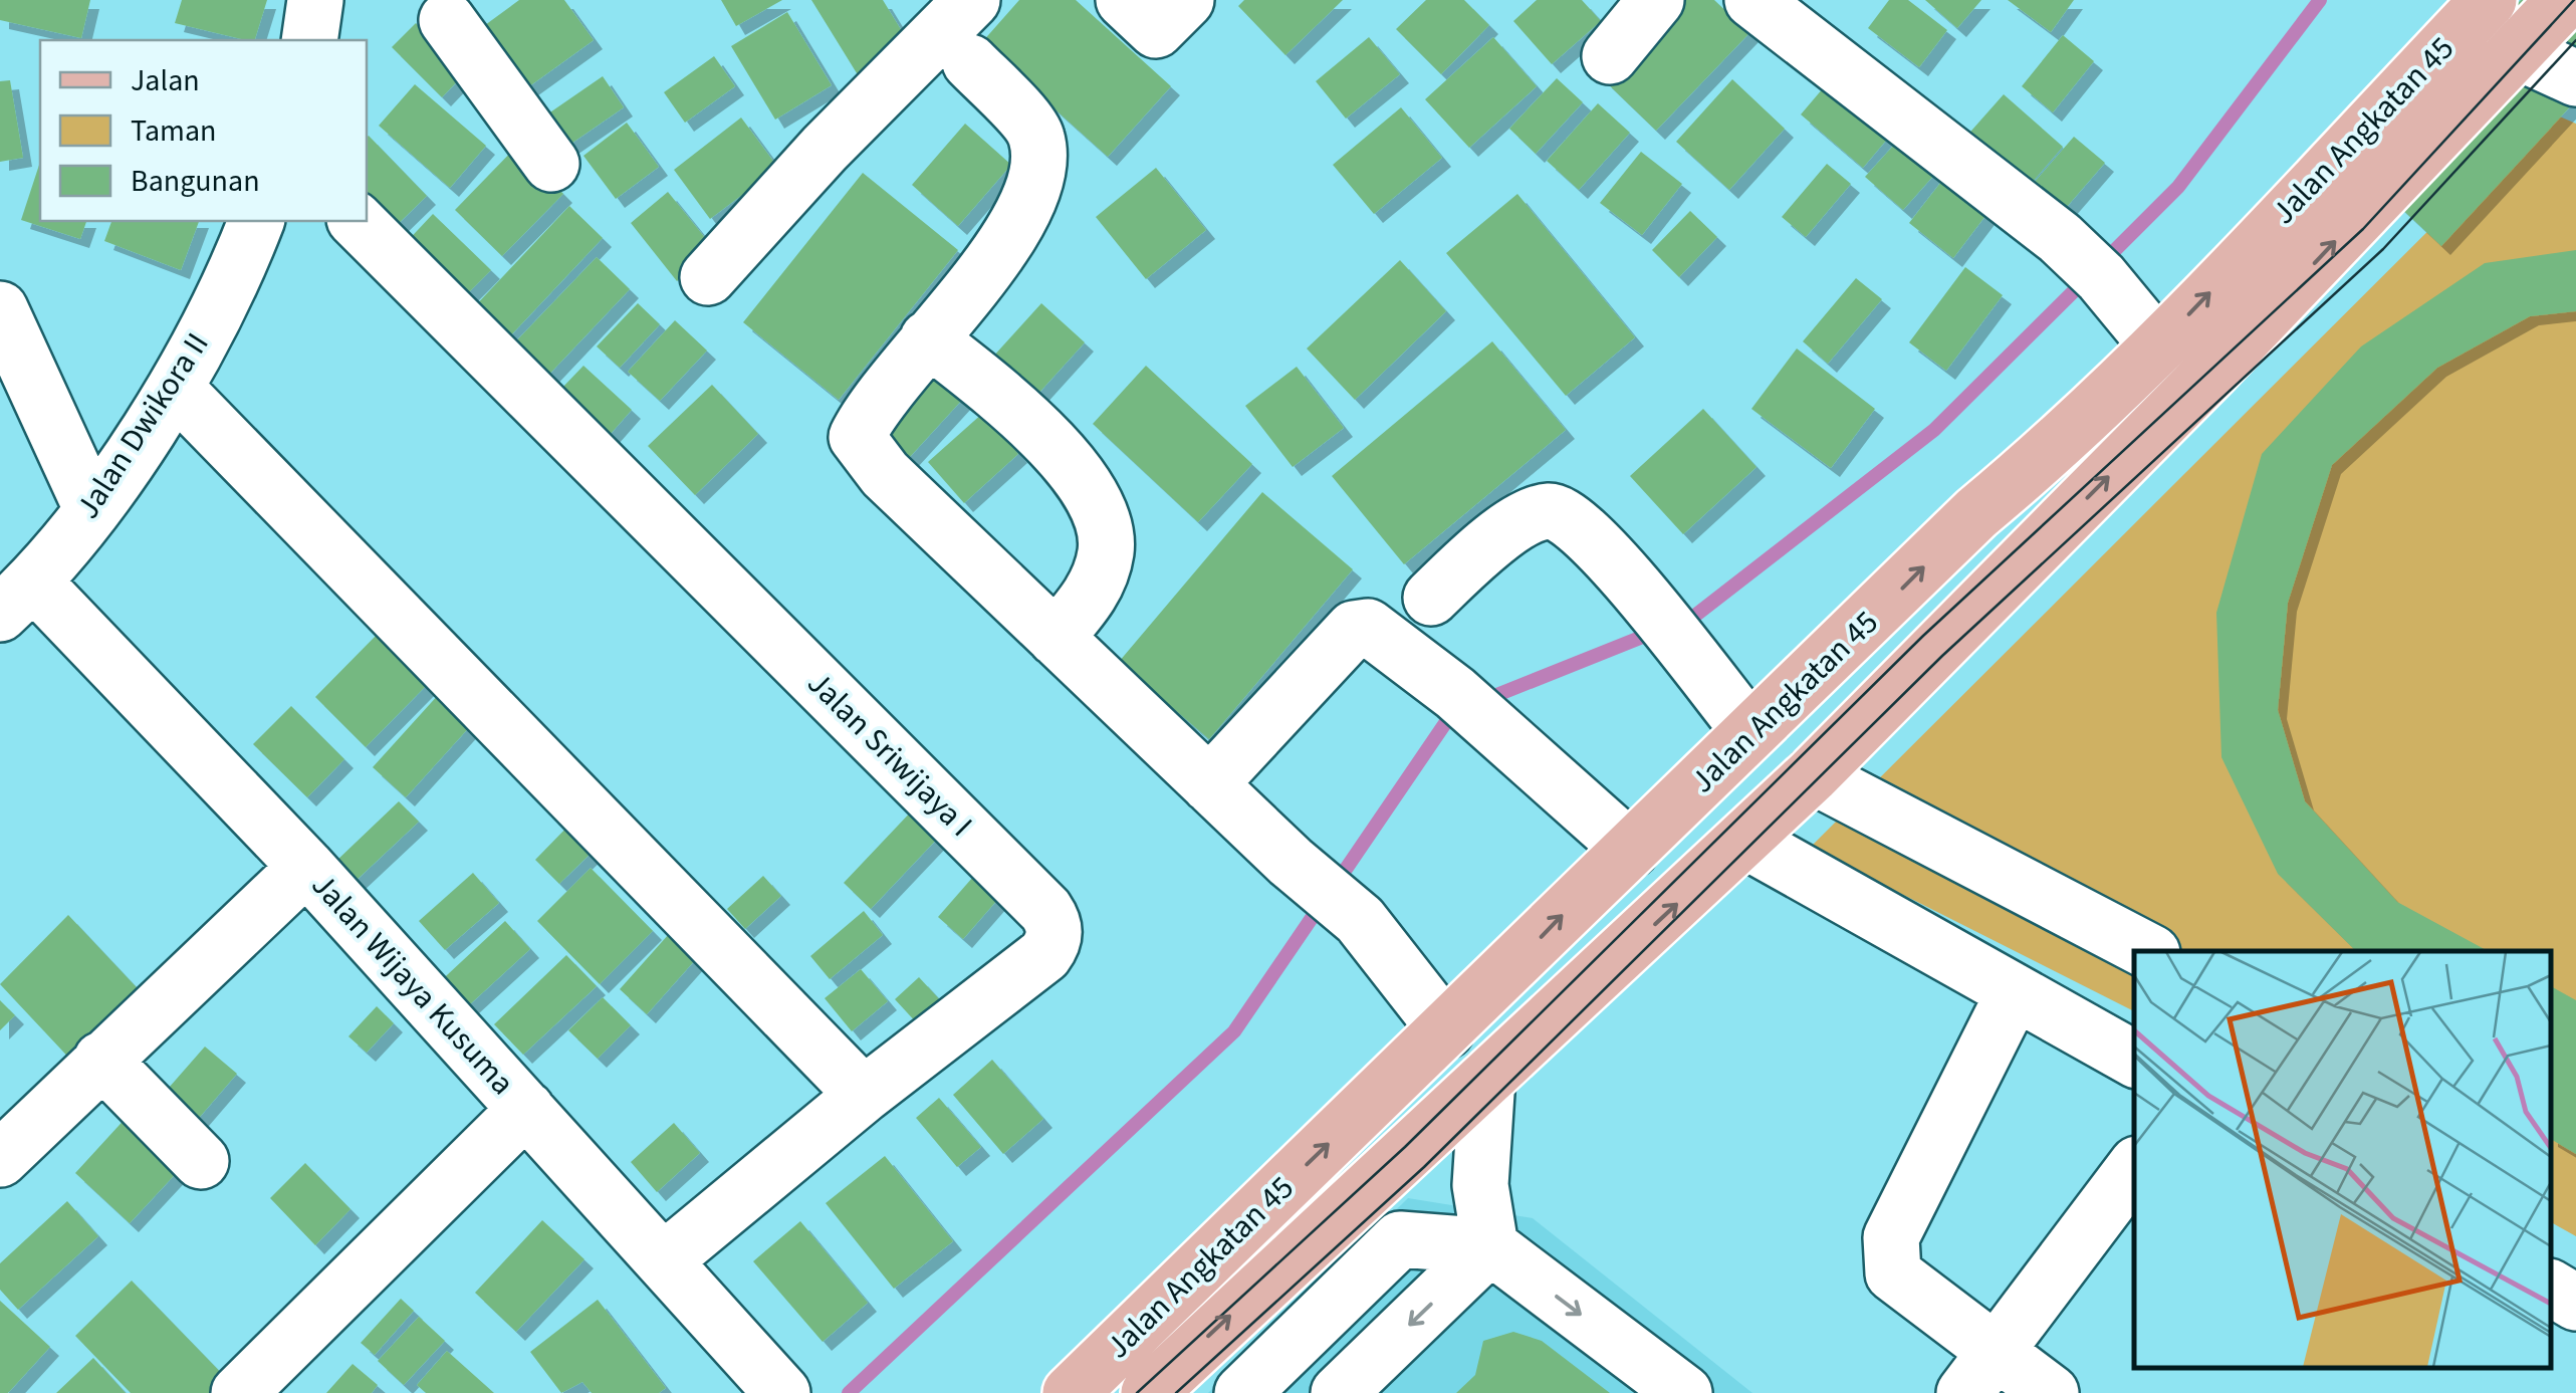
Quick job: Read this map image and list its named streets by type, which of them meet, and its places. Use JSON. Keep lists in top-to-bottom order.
{
  "streets": {
    "main road": ["Jalan Angkatan 45"],
    "street": ["Jalan Dwikora II", "Jalan Sriwijaya I", "Jalan Wijaya Kusuma"]
  },
  "crossings": [
    ["Jalan Dwikora II", "Jalan Wijaya Kusuma"],
    ["Jalan Sriwijaya I", "Jalan Wijaya Kusuma"]
  ],
  "legend": ["Jalan", "Taman", "Bangunan"]
}
